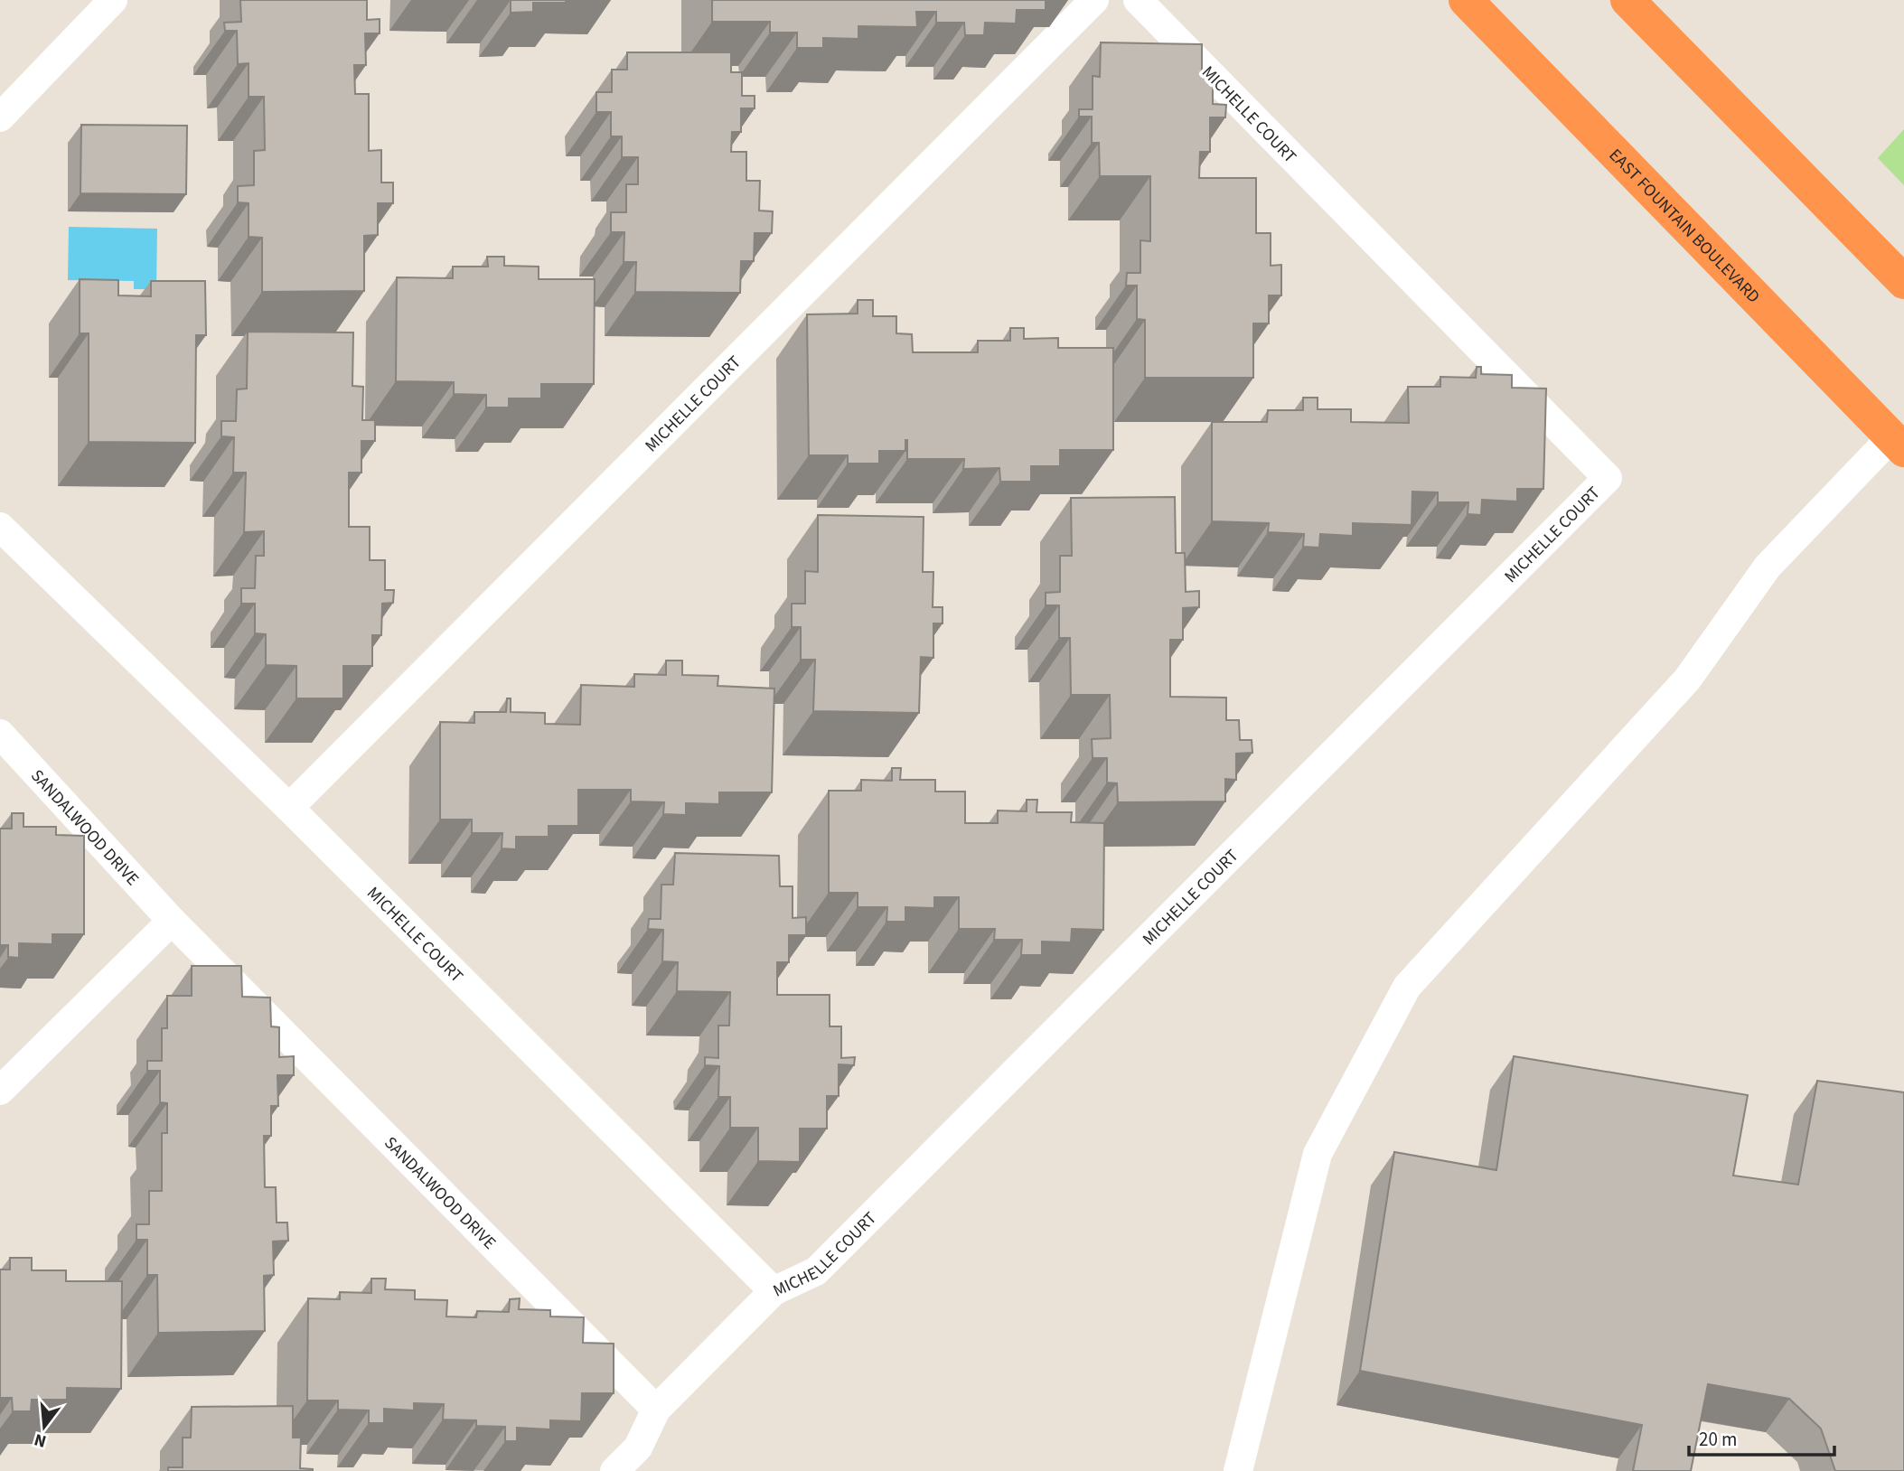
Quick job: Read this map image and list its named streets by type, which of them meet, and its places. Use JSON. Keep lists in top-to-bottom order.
{
  "streets": {
    "highway": ["EAST FOUNTAIN BOULEVARD"],
    "lane": ["MICHELLE COURT", "SANDALWOOD DRIVE"]
  },
  "scale_bar": "20 m",
  "north": "bottom"
}
